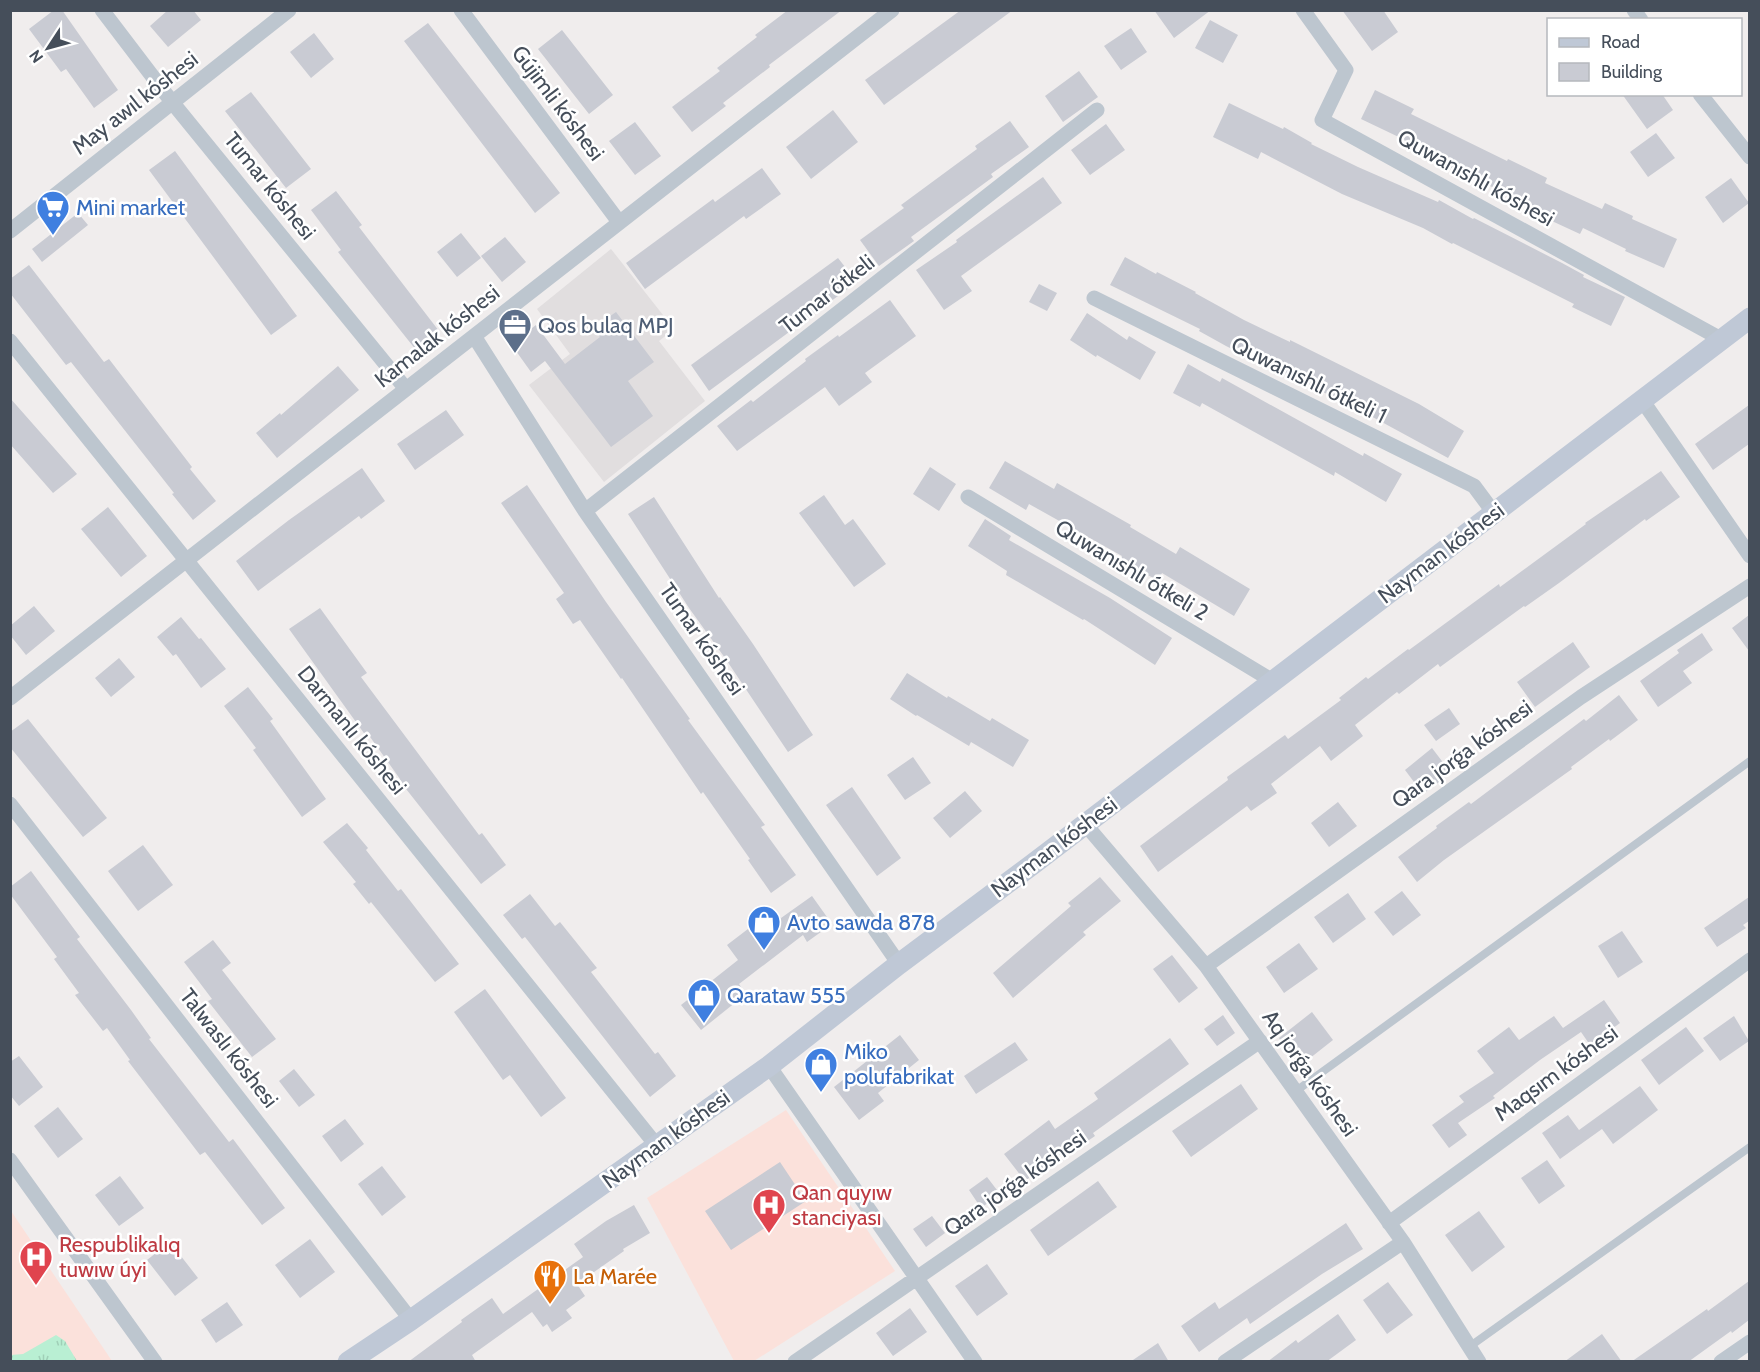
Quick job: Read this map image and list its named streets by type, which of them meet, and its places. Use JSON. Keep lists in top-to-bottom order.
{
  "streets": {
    "main road": ["Nayman kóshesi"],
    "street": [
      "May awıl kóshesi",
      "Gújimli kóshesi",
      "Quwanıshlı kóshesi",
      "Tumar kóshesi",
      "Tumar ótkeli",
      "Kamalak kóshesi",
      "Quwanıshlı ótkeli 1",
      "Quwanıshlı ótkeli 2",
      "Darmanlı kóshesi",
      "Qara jorǵa kóshesi",
      "Talwaslı kóshesi",
      "Aq jorǵa kóshesi",
      "Maqsım kóshesi"
    ]
  },
  "crossings": [
    ["May awıl kóshesi", "Tumar kóshesi"],
    ["Gújimli kóshesi", "Kamalak kóshesi"],
    ["Quwanıshlı kóshesi", "Nayman kóshesi"],
    ["Tumar kóshesi", "Tumar ótkeli"],
    ["Tumar kóshesi", "Kamalak kóshesi"],
    ["Tumar kóshesi", "Nayman kóshesi"],
    ["Kamalak kóshesi", "Darmanlı kóshesi"],
    ["Quwanıshlı ótkeli 1", "Nayman kóshesi"],
    ["Nayman kóshesi", "Quwanıshlı ótkeli 2"],
    ["Nayman kóshesi", "Darmanlı kóshesi"],
    ["Nayman kóshesi", "Talwaslı kóshesi"],
    ["Nayman kóshesi", "Aq jorǵa kóshesi"],
    ["Qara jorǵa kóshesi", "Aq jorǵa kóshesi"],
    ["Aq jorǵa kóshesi", "Maqsım kóshesi"]
  ],
  "places": {
    "supermarket": ["Mini market"],
    "office": ["Qos bulaq MPJ"],
    "shop": ["Avto sawda 878", "Qarataw 555", "Miko polufabrikat"],
    "hospital": ["Qan quyıw stanciyası", "Respublikalıq tuwıw úyi"],
    "restaurant": ["La Marée"]
  },
  "legend": ["Road", "Building"],
  "north": "bottom left"
}
